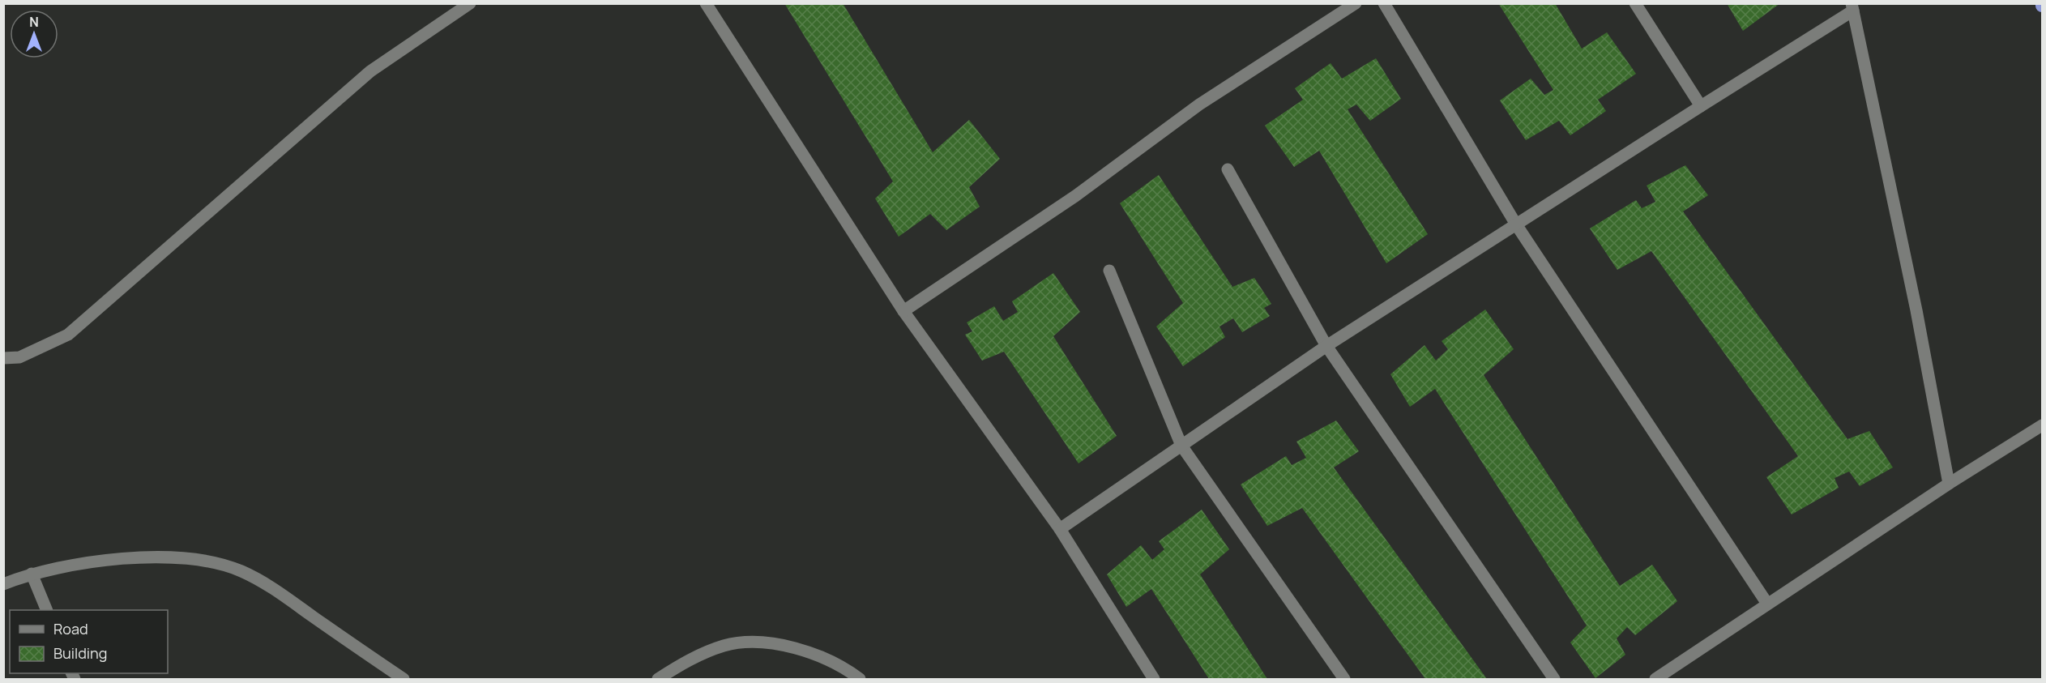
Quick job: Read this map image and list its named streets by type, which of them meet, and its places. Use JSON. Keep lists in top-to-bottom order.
{
  "legend": ["Road", "Building"],
  "north": "top"
}
